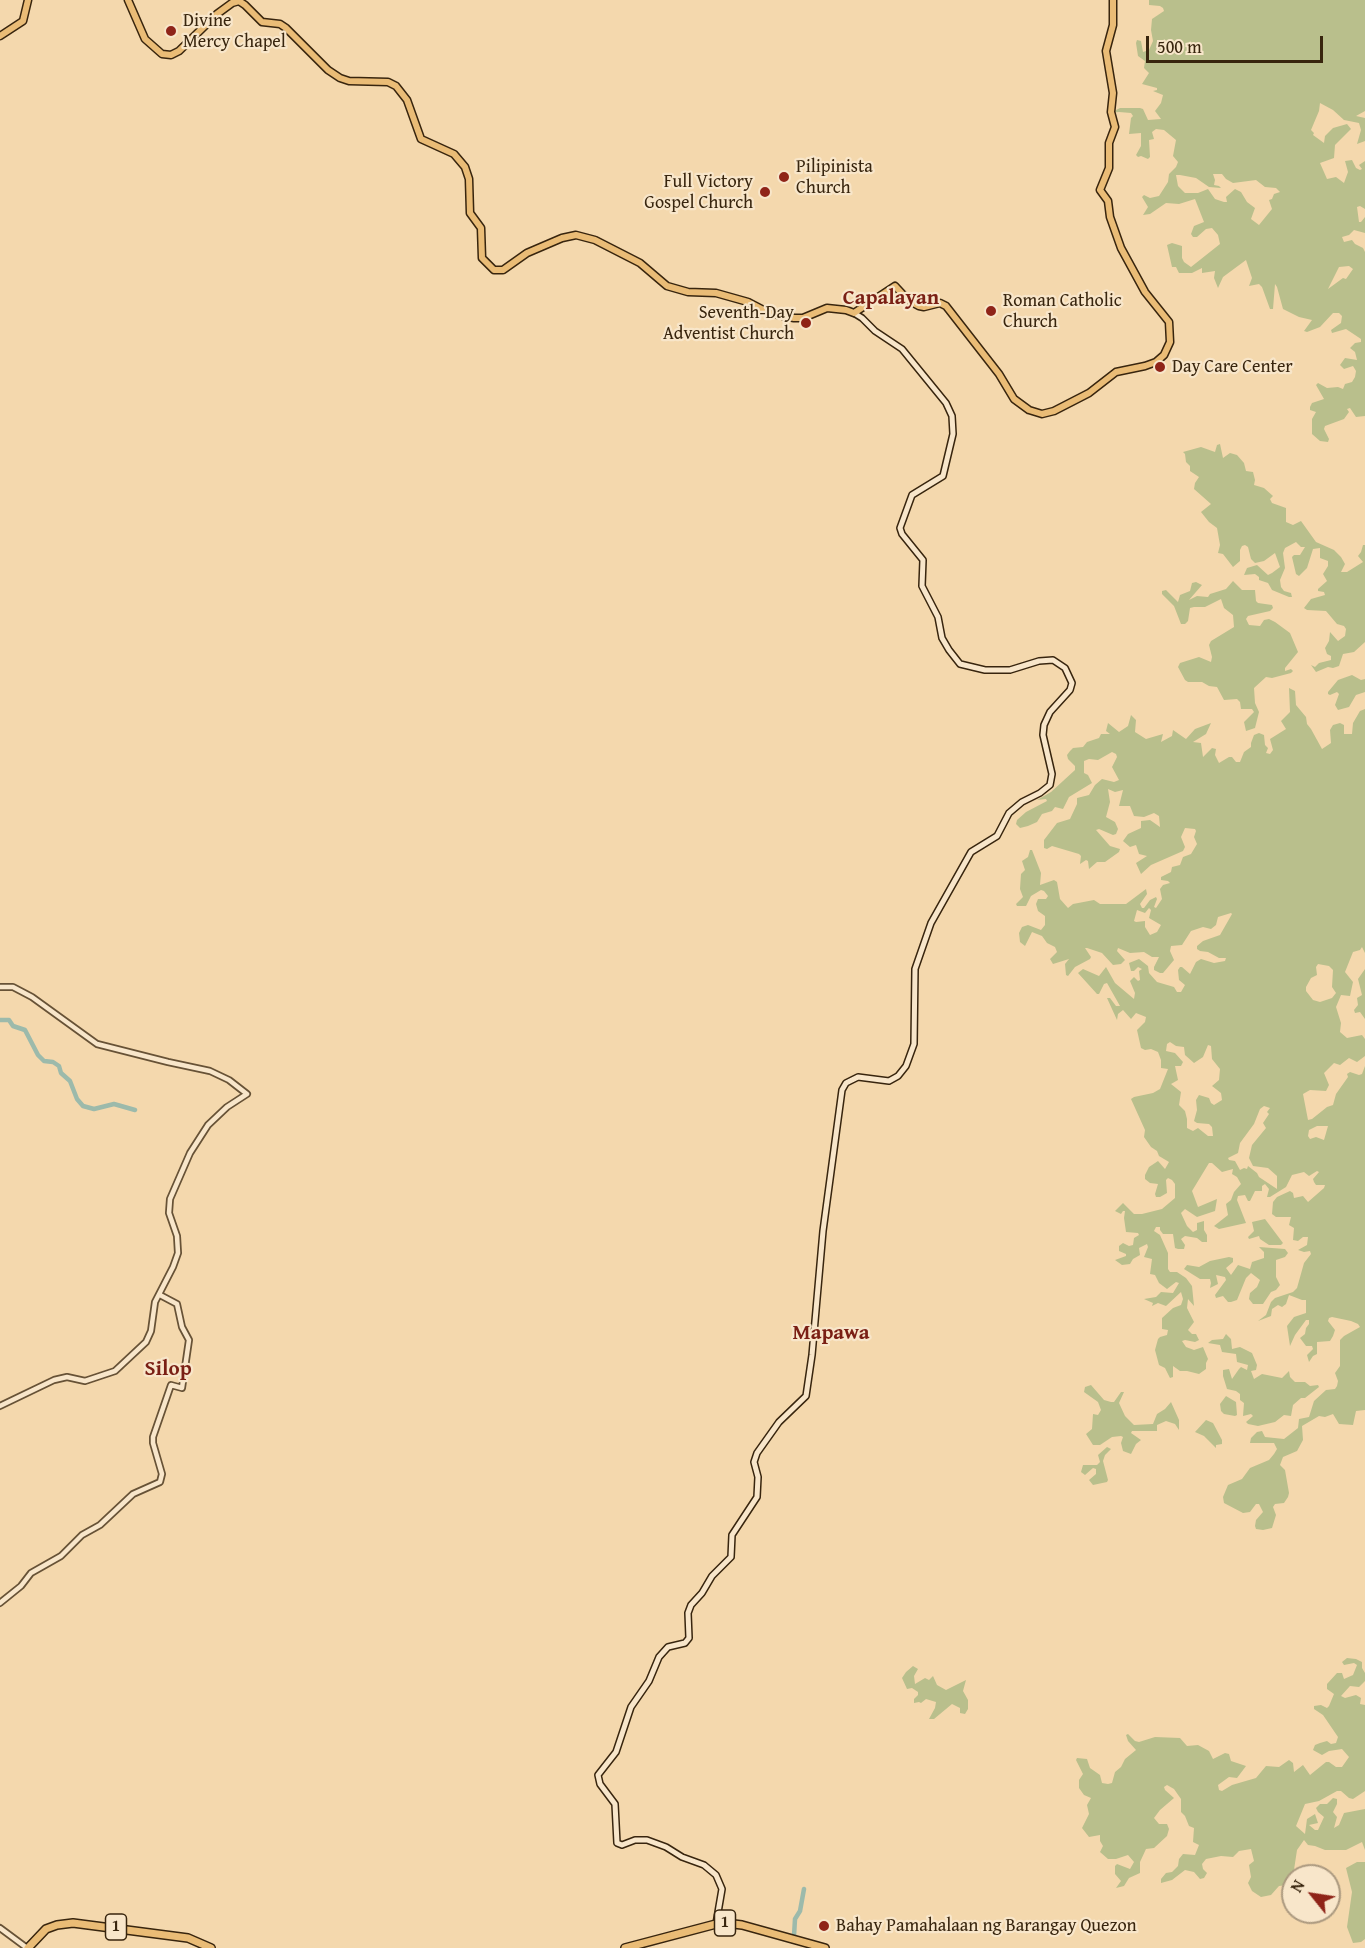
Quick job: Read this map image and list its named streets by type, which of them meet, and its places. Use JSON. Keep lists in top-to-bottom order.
{
  "streets": {
    "highway": ["1"]
  },
  "districts": ["Capalayan", "Mapawa", "Silop"],
  "places": [
    "Divine Mercy Chapel",
    "Pilipinista Church",
    "Full Victory Gospel Church",
    "Roman Catholic Church",
    "Seventh-Day Adventist Church",
    "Day Care Center",
    "Bahay Pamahalaan ng Barangay Quezon"
  ],
  "scale_bar": "500 m",
  "north": "top left"
}
